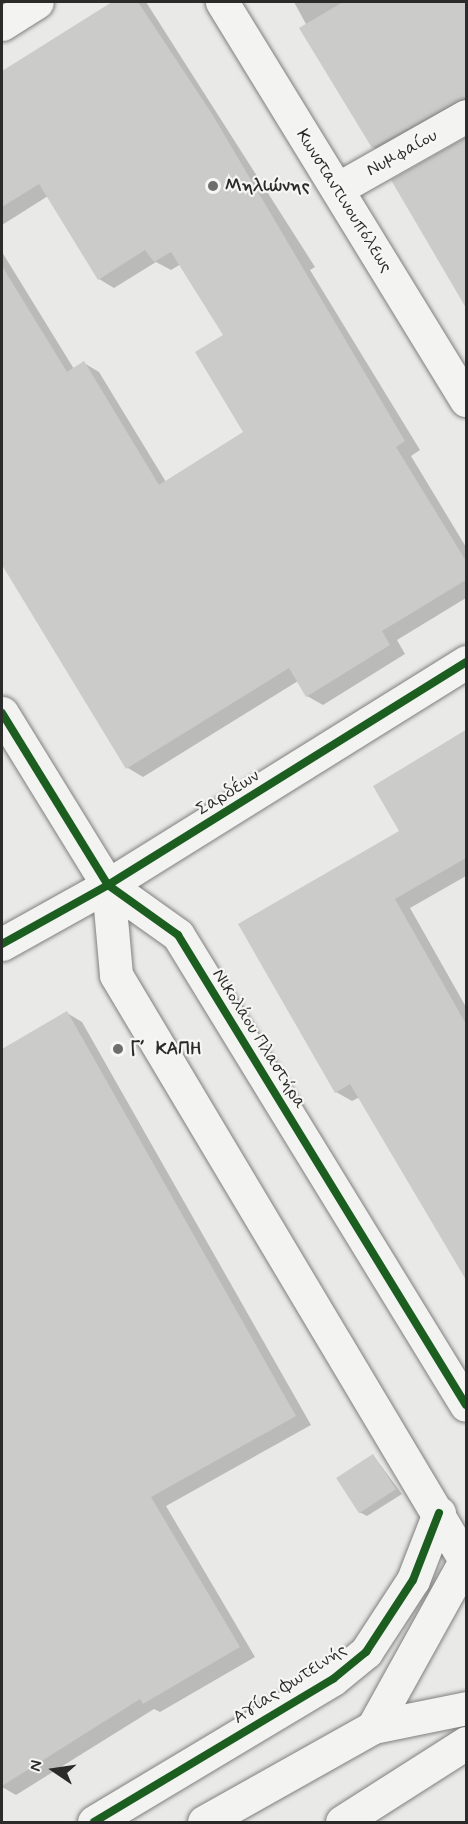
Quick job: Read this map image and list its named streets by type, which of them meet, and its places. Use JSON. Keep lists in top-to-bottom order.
{
  "streets": {
    "street": [
      "Νυμφαίου",
      "Κωνσταντινουπόλεως",
      "Σαρδέων",
      "Νικολάου Πλαστήρα",
      "Αγίας Φωτεινής"
    ]
  },
  "crossings": [
    ["Νυμφαίου", "Κωνσταντινουπόλεως"],
    ["Σαρδέων", "Νικολάου Πλαστήρα"],
    ["Νικολάου Πλαστήρα", "Αγίας Φωτεινής"]
  ],
  "places": ["Μηλιώνης", "Γ΄ ΚΑΠΗ"],
  "north": "left"
}
